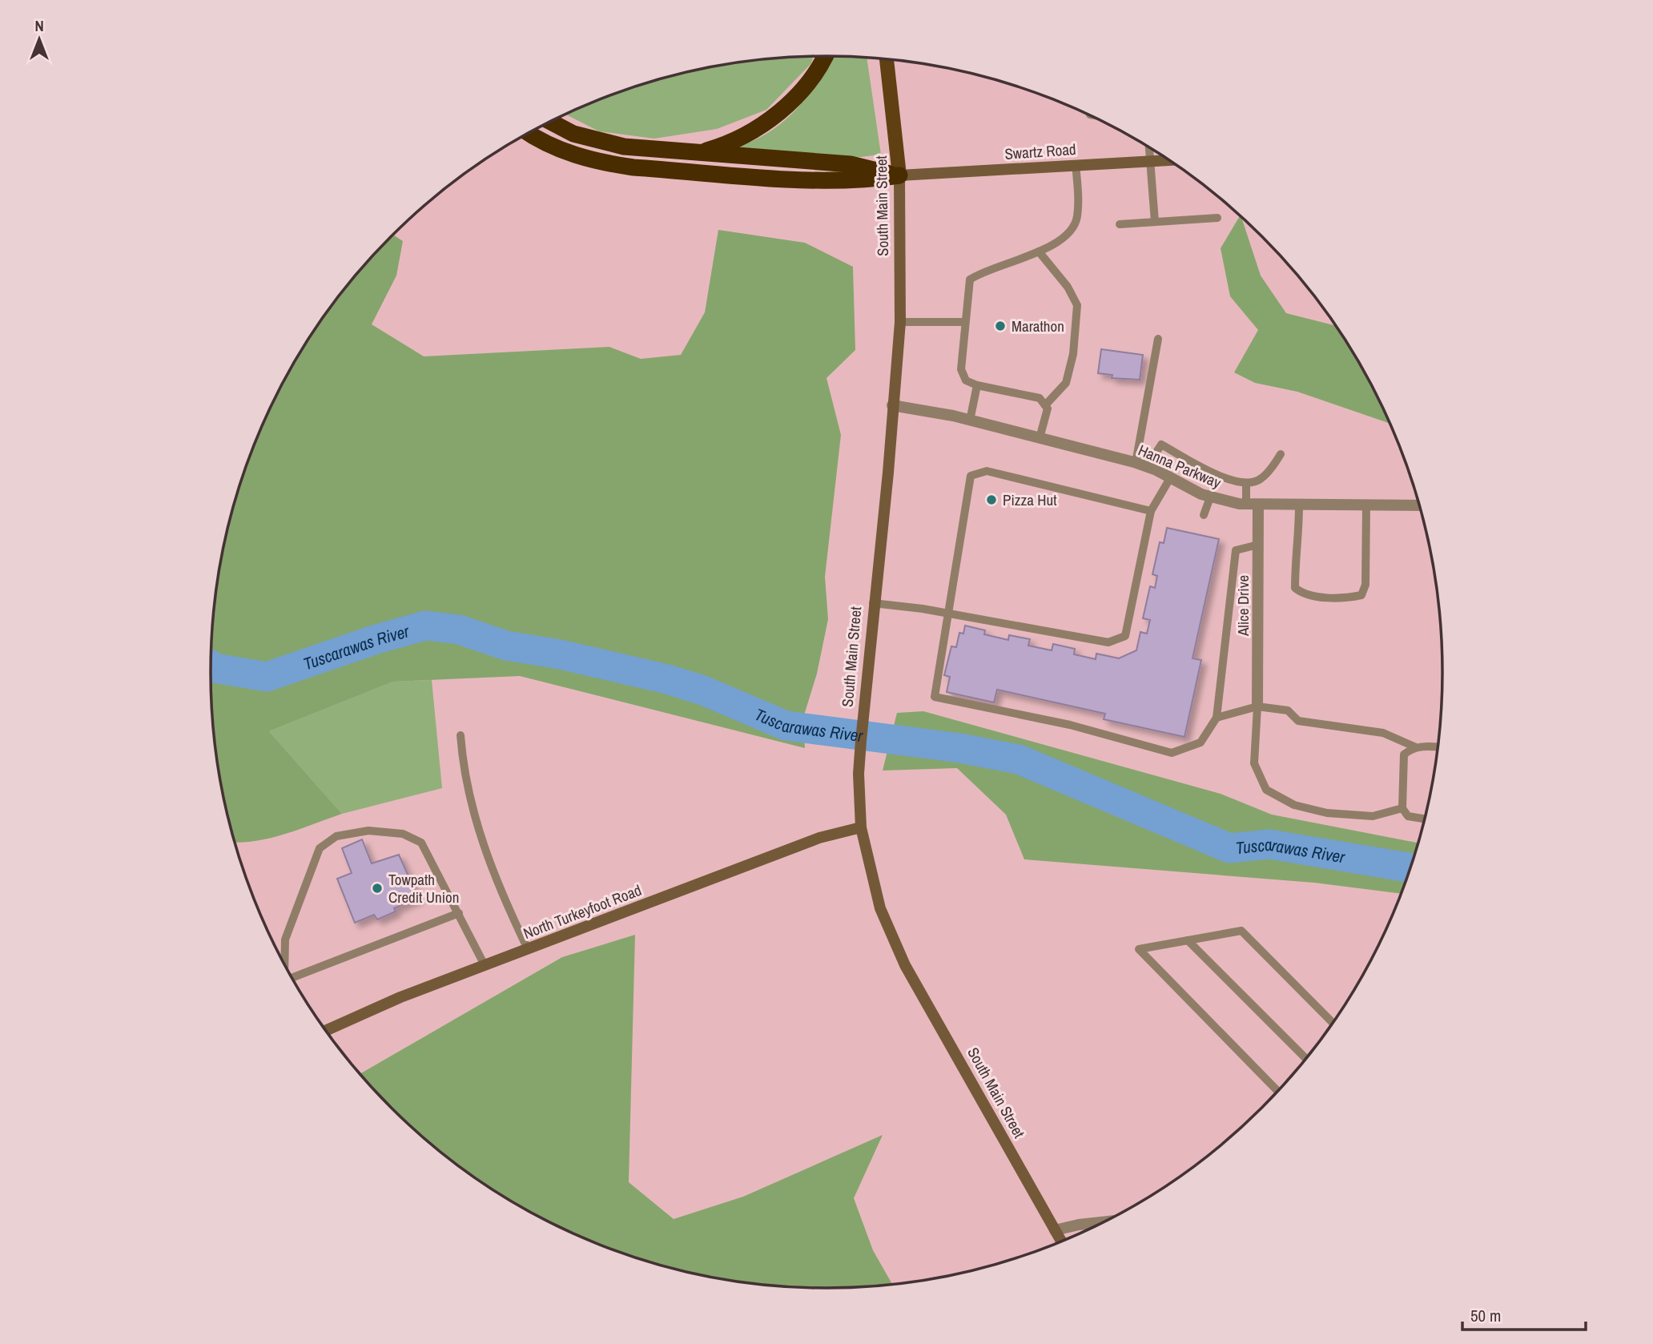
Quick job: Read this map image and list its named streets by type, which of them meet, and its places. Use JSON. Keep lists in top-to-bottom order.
{
  "streets": {
    "main road": ["Swartz Road", "South Main Street", "North Turkeyfoot Road"],
    "street": ["Hanna Parkway", "Alice Drive"]
  },
  "crossings": [
    ["Swartz Road", "South Main Street"],
    ["South Main Street", "Hanna Parkway"],
    ["South Main Street", "North Turkeyfoot Road"],
    ["Hanna Parkway", "Alice Drive"]
  ],
  "water": ["Tuscarawas River"],
  "places": ["Marathon", "Pizza Hut", "Towpath Credit Union"],
  "scale_bar": "50 m",
  "north": "top"
}
